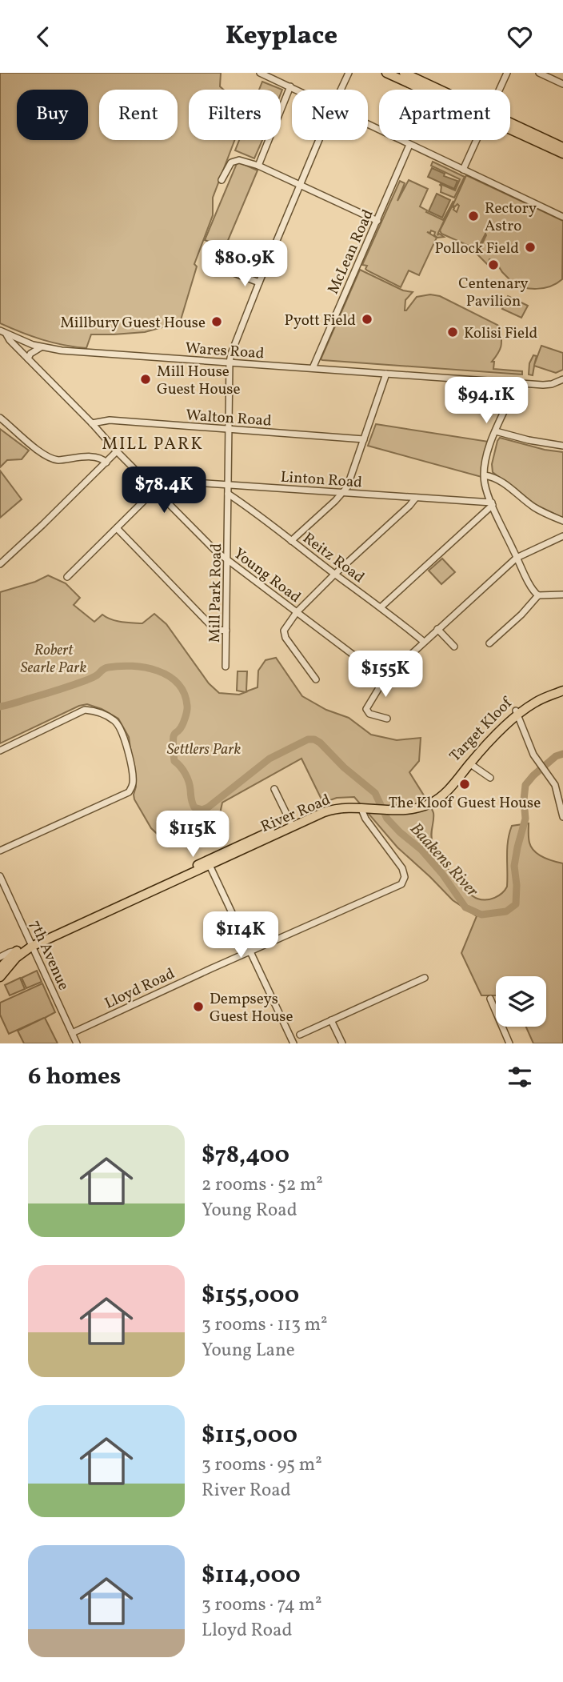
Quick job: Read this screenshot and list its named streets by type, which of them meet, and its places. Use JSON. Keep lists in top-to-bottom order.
{
  "streets": {
    "main road": ["Target Kloof", "River Road"],
    "street": [
      "McLean Road",
      "Wares Road",
      "Walton Road",
      "Linton Road",
      "Reitz Road",
      "Young Road",
      "Mill Park Road",
      "7th Avenue",
      "Lloyd Road"
    ]
  },
  "crossings": [
    ["McLean Road", "Wares Road"],
    ["Wares Road", "Young Road"],
    ["Wares Road", "Mill Park Road"],
    ["Walton Road", "Young Road"],
    ["Walton Road", "Mill Park Road"],
    ["Linton Road", "Young Road"],
    ["Linton Road", "Mill Park Road"],
    ["Reitz Road", "Mill Park Road"],
    ["Young Road", "Mill Park Road"],
    ["Target Kloof", "River Road"],
    ["River Road", "7th Avenue"],
    ["River Road", "Lloyd Road"],
    ["7th Avenue", "Lloyd Road"]
  ],
  "districts": ["MILL PARK"],
  "water": ["Baakens River"],
  "parks": ["Robert Searle Park", "Settlers Park"],
  "places": [
    "Rectory Astro",
    "Pollock Field",
    "Centenary Pavilion",
    "Pyott Field",
    "Millbury Guest House",
    "Kolisi Field",
    "Mill House Guest House",
    "The Kloof Guest House",
    "Dempseys Guest House"
  ],
  "page": {
    "header": "Keyplace",
    "chip": [
      "Buy",
      "Rent",
      "Filters",
      "New",
      "Apartment"
    ],
    "price": [
      "$80.9K",
      "$94.1K",
      "$78.4K",
      "$155K",
      "$115K",
      "$114K"
    ],
    "heading": "6 homes",
    "list": [
      {
        "name": "$78,400",
        "note": "2 rooms · 52 m² · Young Road"
      },
      {
        "name": "$155,000",
        "note": "3 rooms · 113 m² · Young Lane"
      },
      {
        "name": "$115,000",
        "note": "3 rooms · 95 m² · River Road"
      },
      {
        "name": "$114,000",
        "note": "3 rooms · 74 m² · Lloyd Road"
      }
    ]
  }
}
